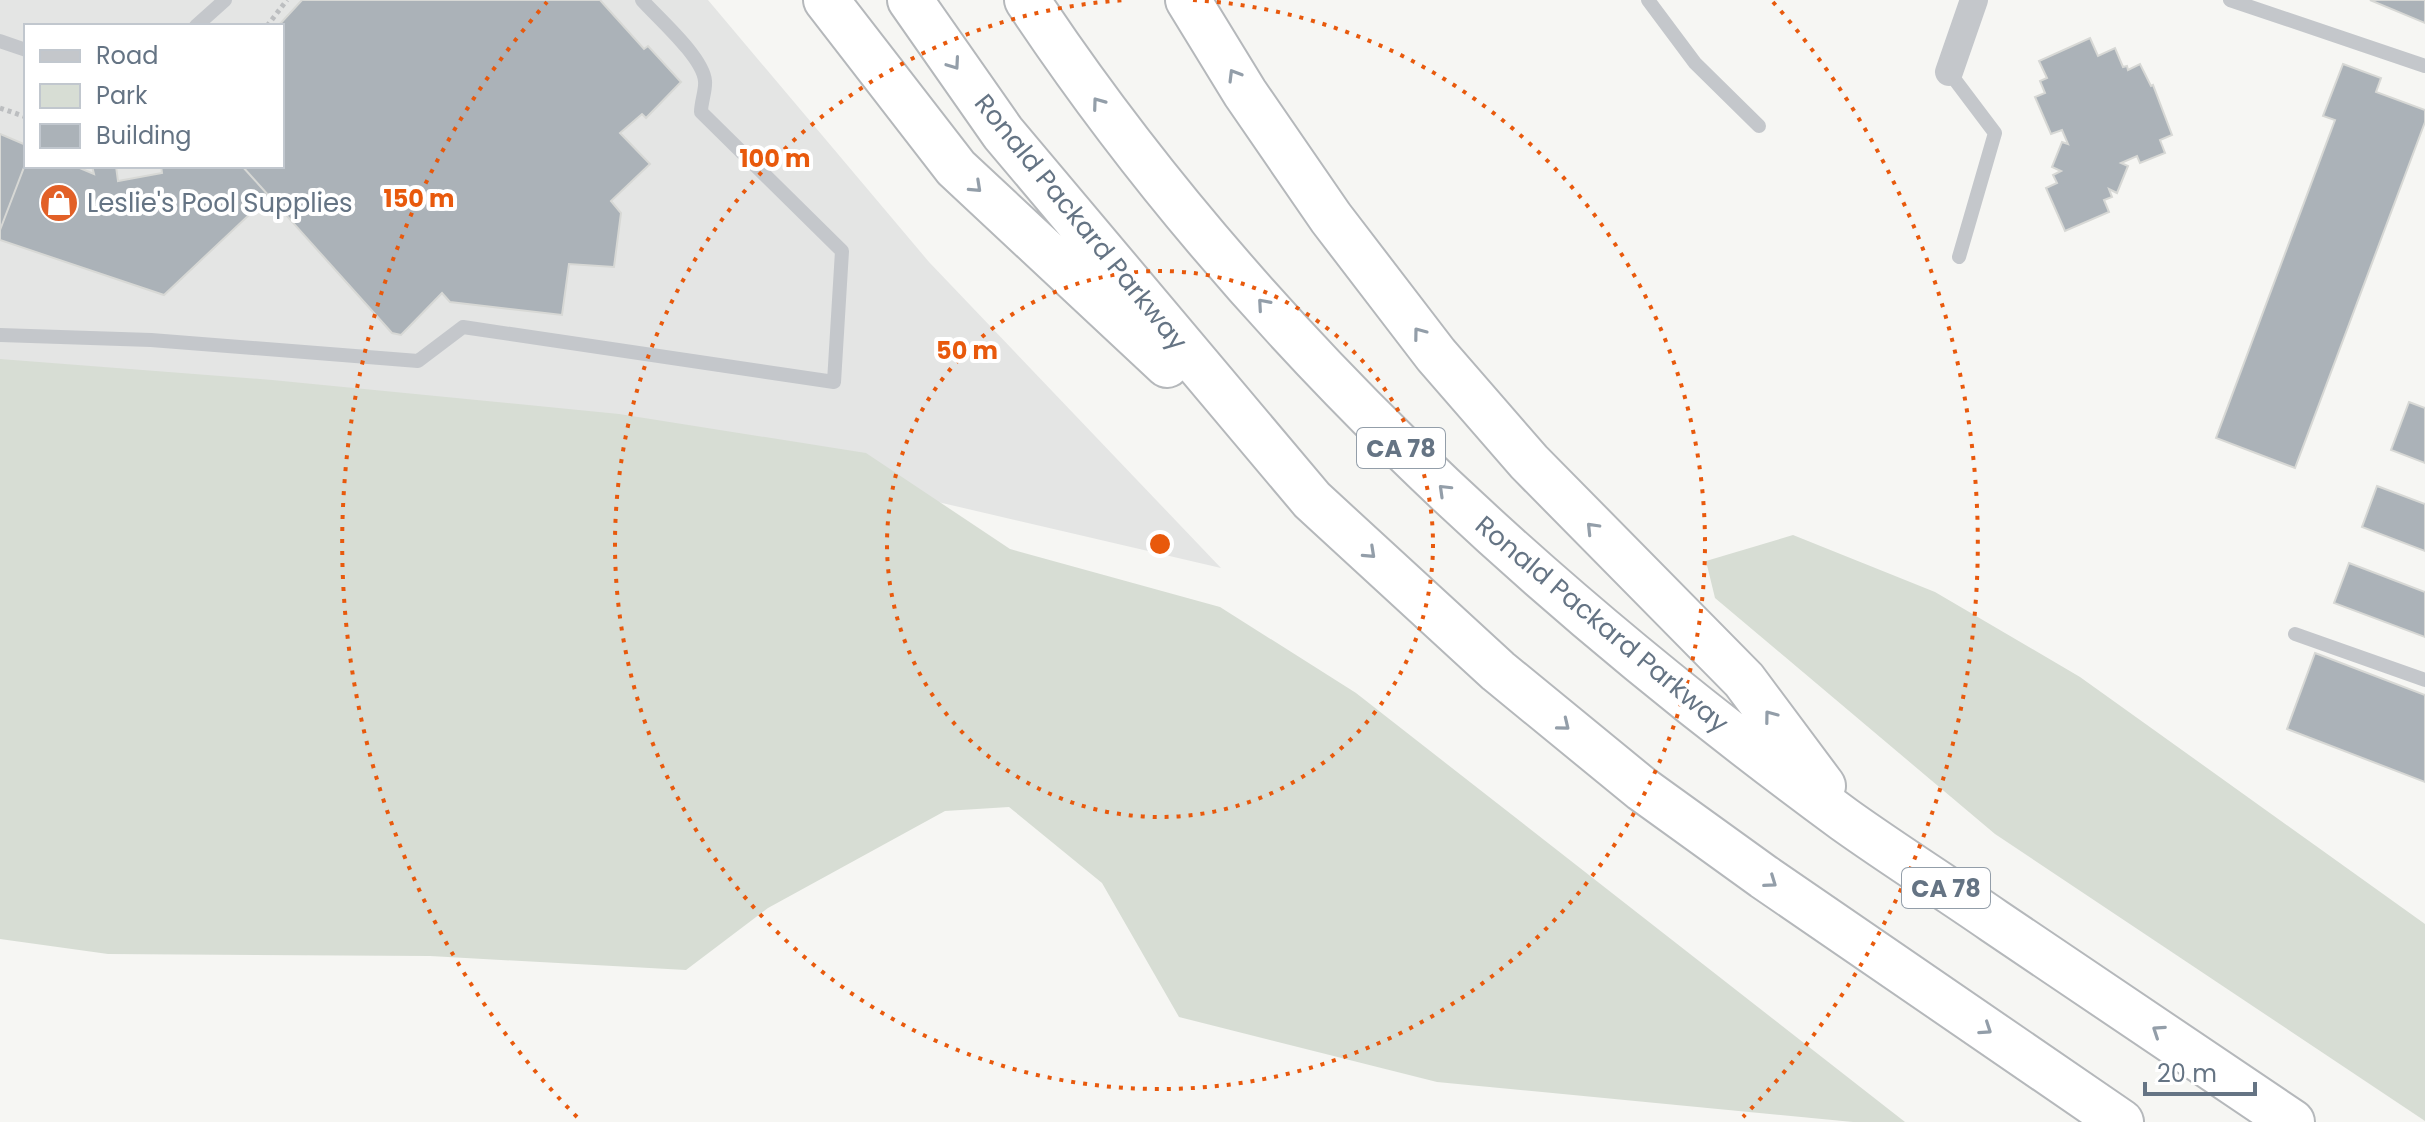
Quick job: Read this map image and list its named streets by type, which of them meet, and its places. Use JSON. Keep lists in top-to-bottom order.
{
  "streets": {
    "highway": ["Ronald Packard Parkway", "CA 78"]
  },
  "places": {
    "shop": ["Leslie's Pool Supplies"]
  },
  "legend": ["Road", "Park", "Building"],
  "scale_bar": "20 m",
  "rings": ["100 m", "150 m", "50 m"]
}
